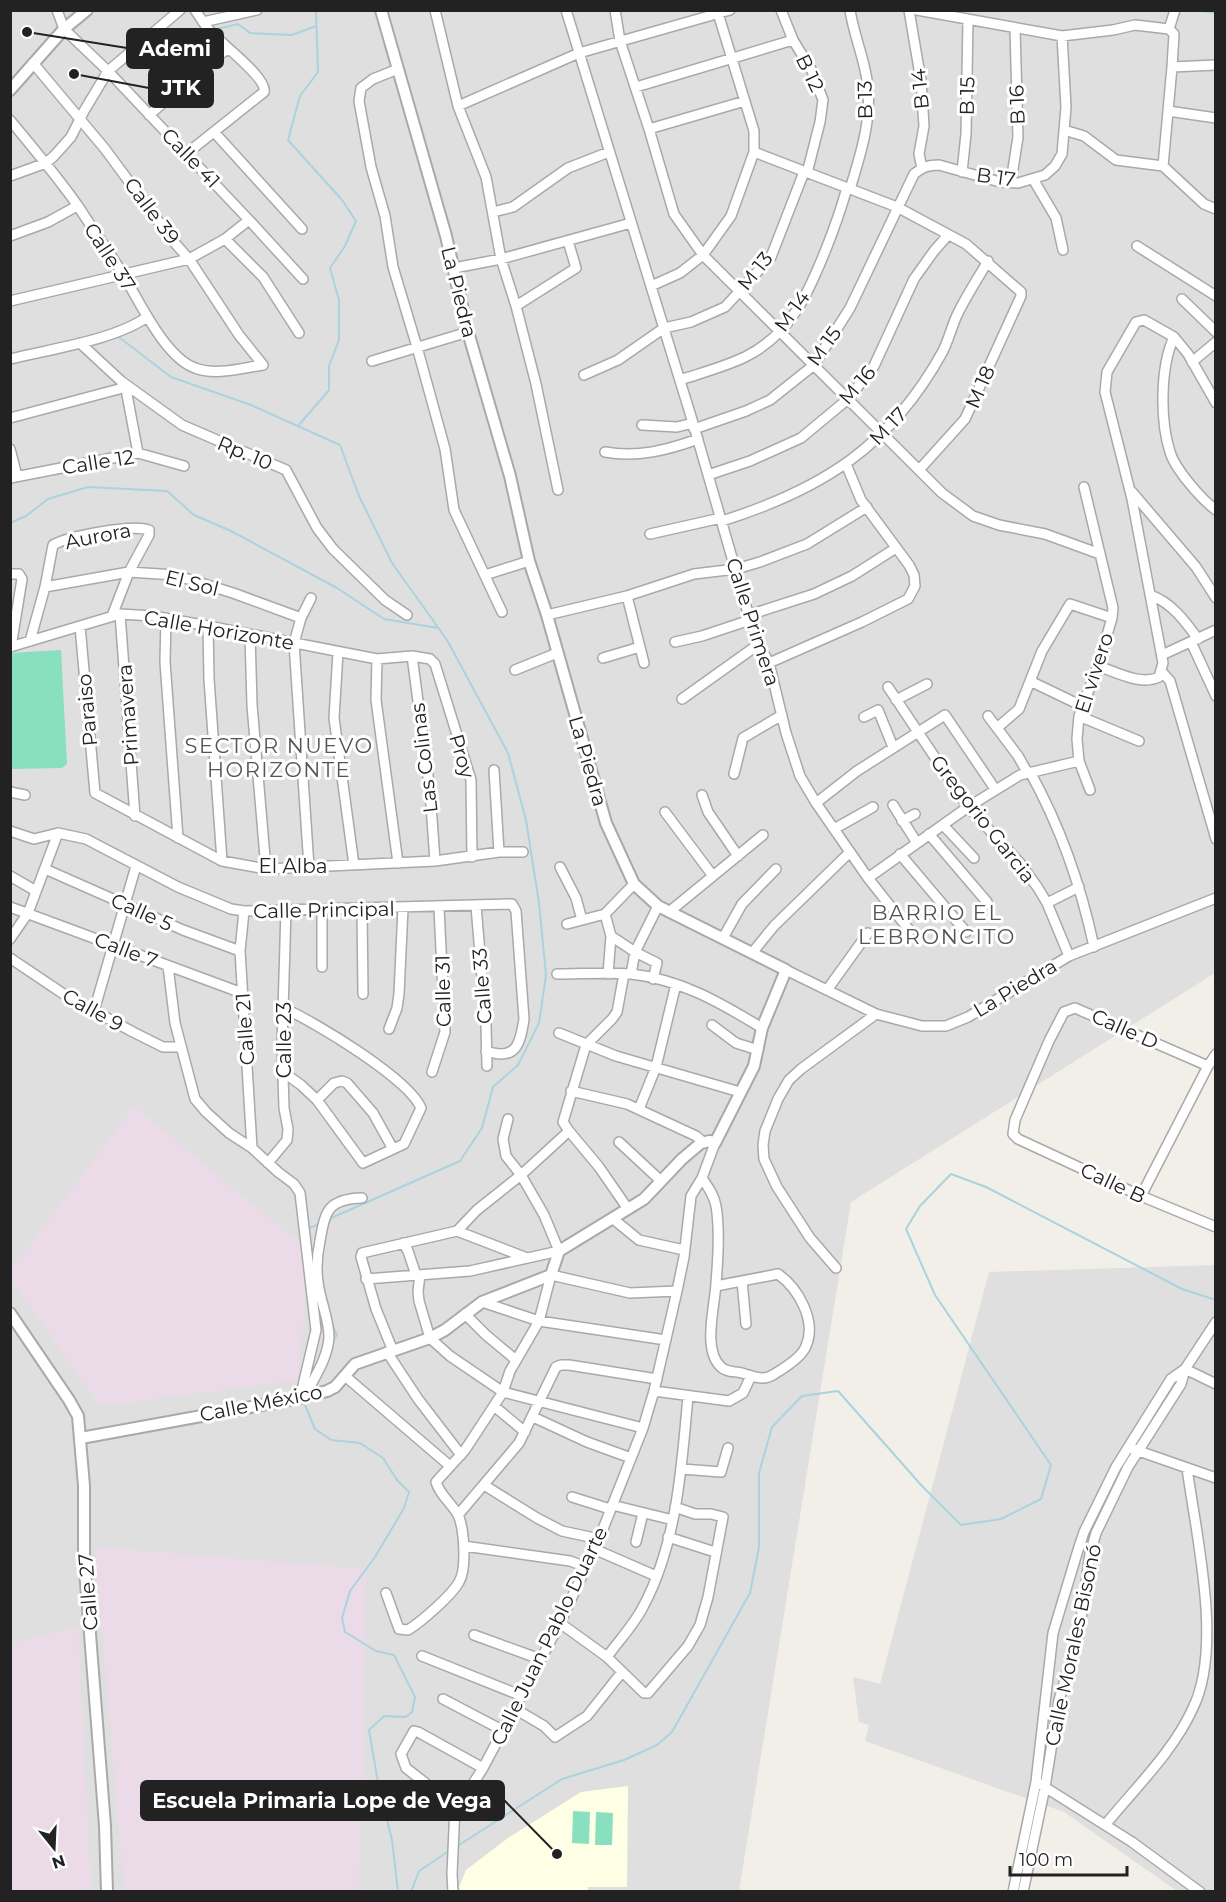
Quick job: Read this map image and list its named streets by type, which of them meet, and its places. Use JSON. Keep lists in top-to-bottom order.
{
  "streets": {
    "street": [
      "B 12",
      "B 14",
      "B 15",
      "B 13",
      "B 16",
      "Calle 41",
      "B 17",
      "Calle 39",
      "Calle 37",
      "M 13",
      "La Piedra",
      "M 14",
      "M 15",
      "M 16",
      "M 18",
      "M 17",
      "Rp. 10",
      "Calle 12",
      "Aurora",
      "El Sol",
      "Calle Primera",
      "Calle Horizonte",
      "El vivero",
      "Paraiso",
      "Primavera",
      "Proy",
      "Las Colinas",
      "Gregorio Garcia",
      "El Alba",
      "Calle Principal",
      "Calle 5",
      "Calle 7",
      "Calle 33",
      "Calle 31",
      "Calle 9",
      "Calle 21",
      "Calle D",
      "Calle 23",
      "Calle B",
      "Calle México",
      "Calle 27",
      "Calle Juan Pablo Duarte",
      "Calle Morales Bisonó"
    ]
  },
  "crossings": [
    ["B 12", "M 13"],
    ["B 14", "B 17"],
    ["B 15", "B 17"],
    ["B 13", "M 14"],
    ["B 16", "B 17"],
    ["Calle 39", "Calle 37"],
    ["M 13", "Calle Primera"],
    ["La Piedra", "Gregorio Garcia"],
    ["La Piedra", "Calle Juan Pablo Duarte"],
    ["M 14", "Calle Primera"],
    ["M 15", "Calle Primera"],
    ["M 16", "Calle Primera"],
    ["M 18", "M 17"],
    ["M 17", "Calle Primera"],
    ["Aurora", "El Sol"],
    ["Calle Horizonte", "Paraiso"],
    ["Calle Horizonte", "Primavera"],
    ["Calle Horizonte", "Proy"],
    ["Calle Horizonte", "Las Colinas"],
    ["Paraiso", "El Alba"],
    ["Primavera", "El Alba"],
    ["Proy", "El Alba"],
    ["Las Colinas", "El Alba"],
    ["Calle Principal", "Calle 33"],
    ["Calle Principal", "Calle 31"],
    ["Calle Principal", "Calle 21"],
    ["Calle Principal", "Calle 23"],
    ["Calle 5", "Calle 21"],
    ["Calle 7", "Calle 21"],
    ["Calle D", "Calle B"],
    ["Calle México", "Calle 27"]
  ],
  "districts": ["SECTOR NUEVO HORIZONTE", "BARRIO EL LEBRONCITO"],
  "places": ["Ademi", "JTK", "Escuela Primaria Lope de Vega"],
  "scale_bar": "100 m",
  "north": "bottom"
}
